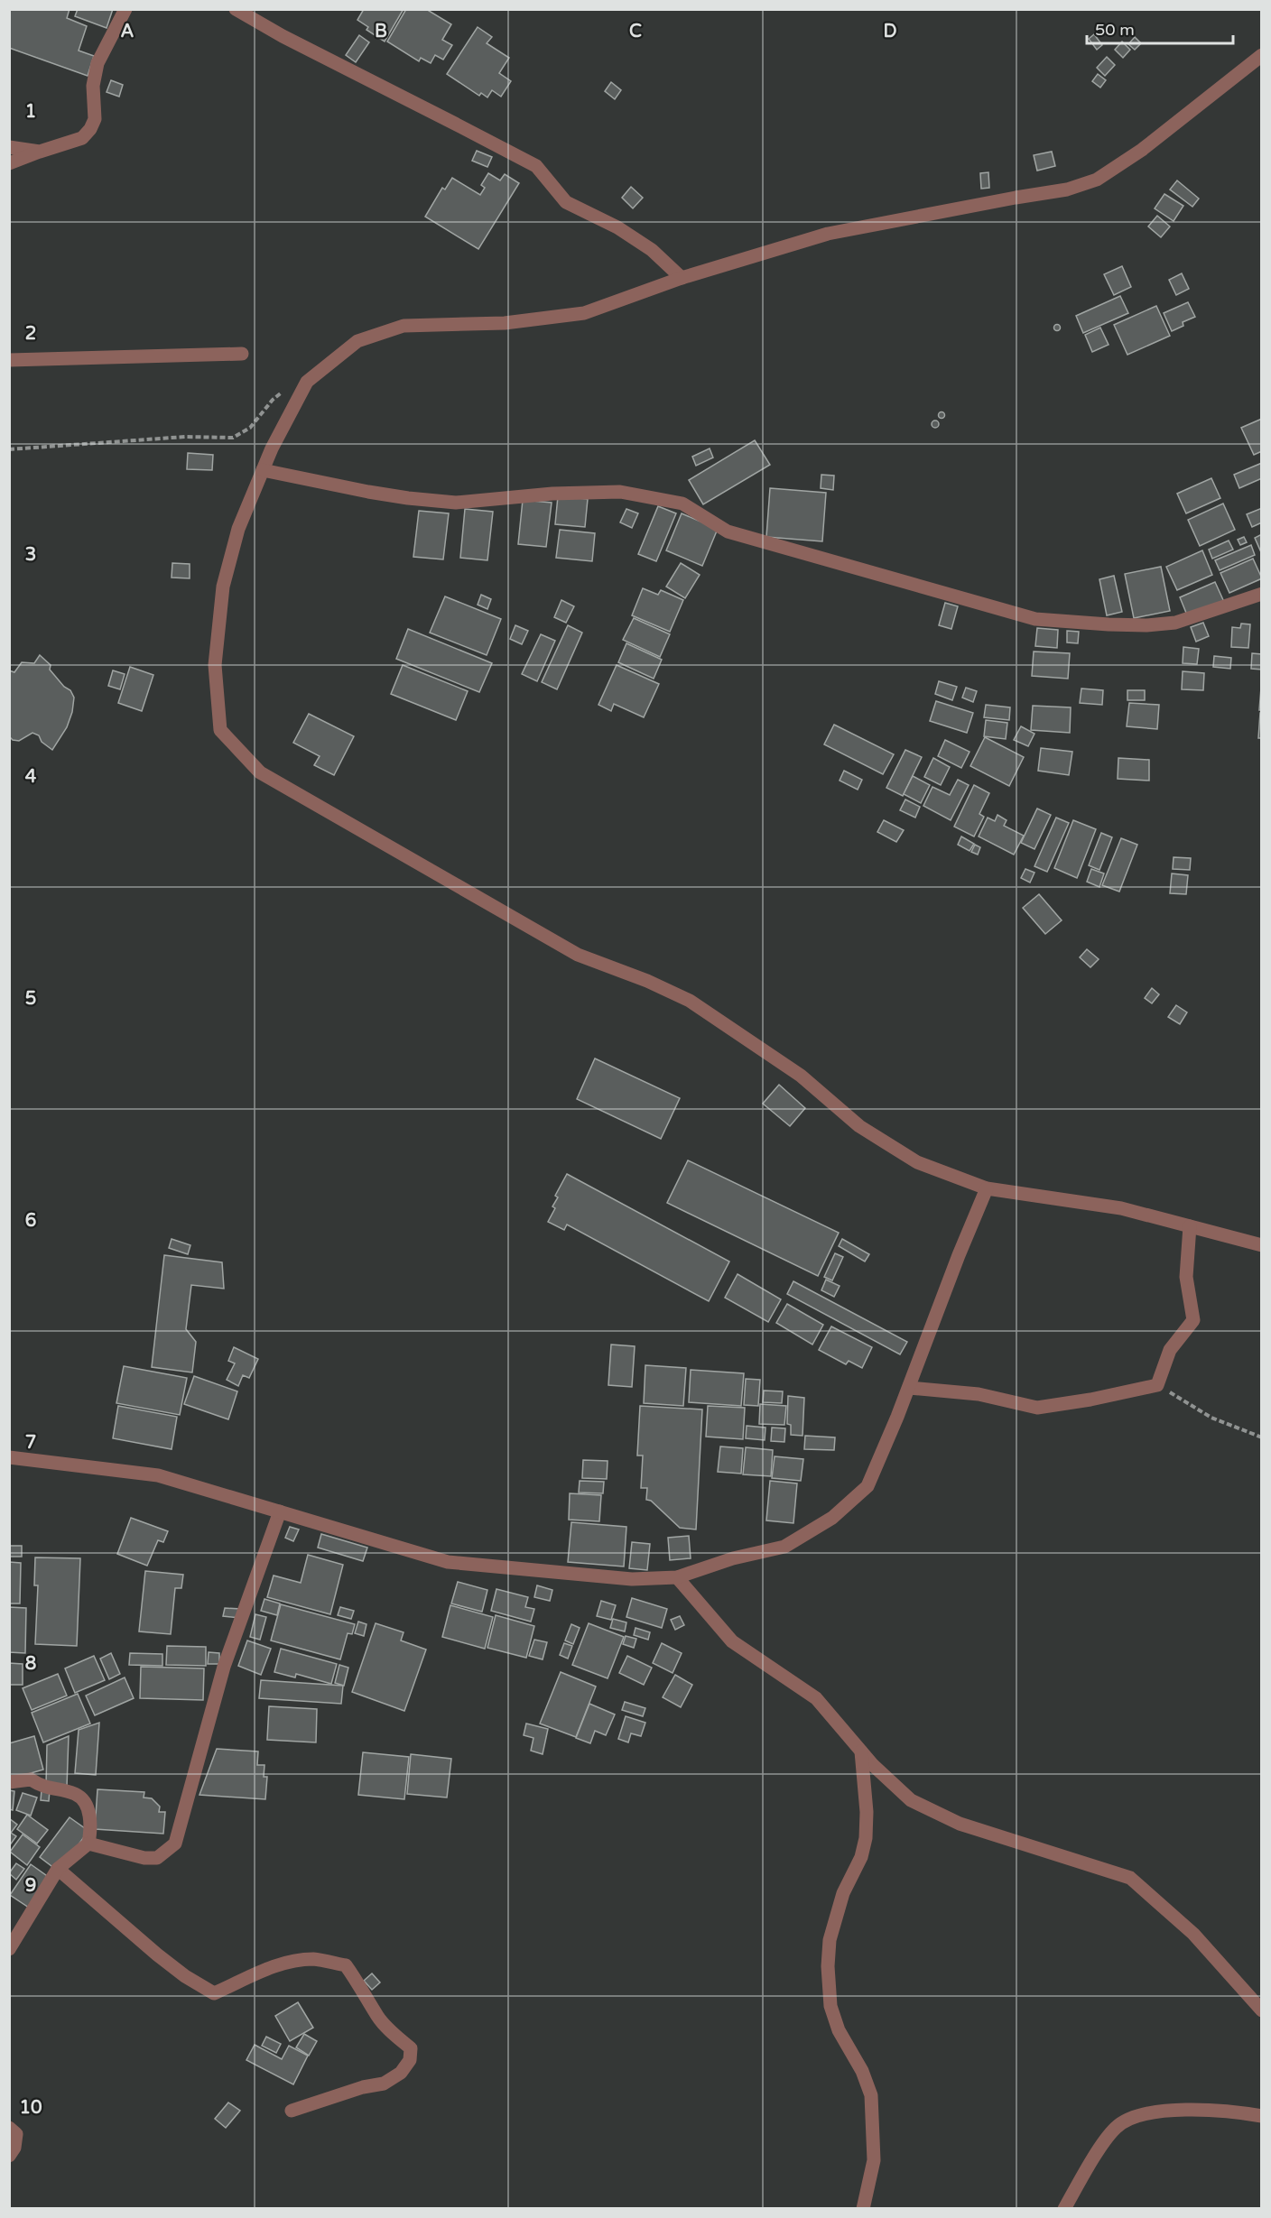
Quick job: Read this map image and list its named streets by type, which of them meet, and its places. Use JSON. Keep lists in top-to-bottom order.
{
  "scale_bar": "50 m",
  "grid": {
    "columns": [
      "A",
      "B",
      "C",
      "D"
    ],
    "rows": [
      "1",
      "2",
      "3",
      "4",
      "5",
      "6",
      "7",
      "8",
      "9",
      "10"
    ]
  }
}
